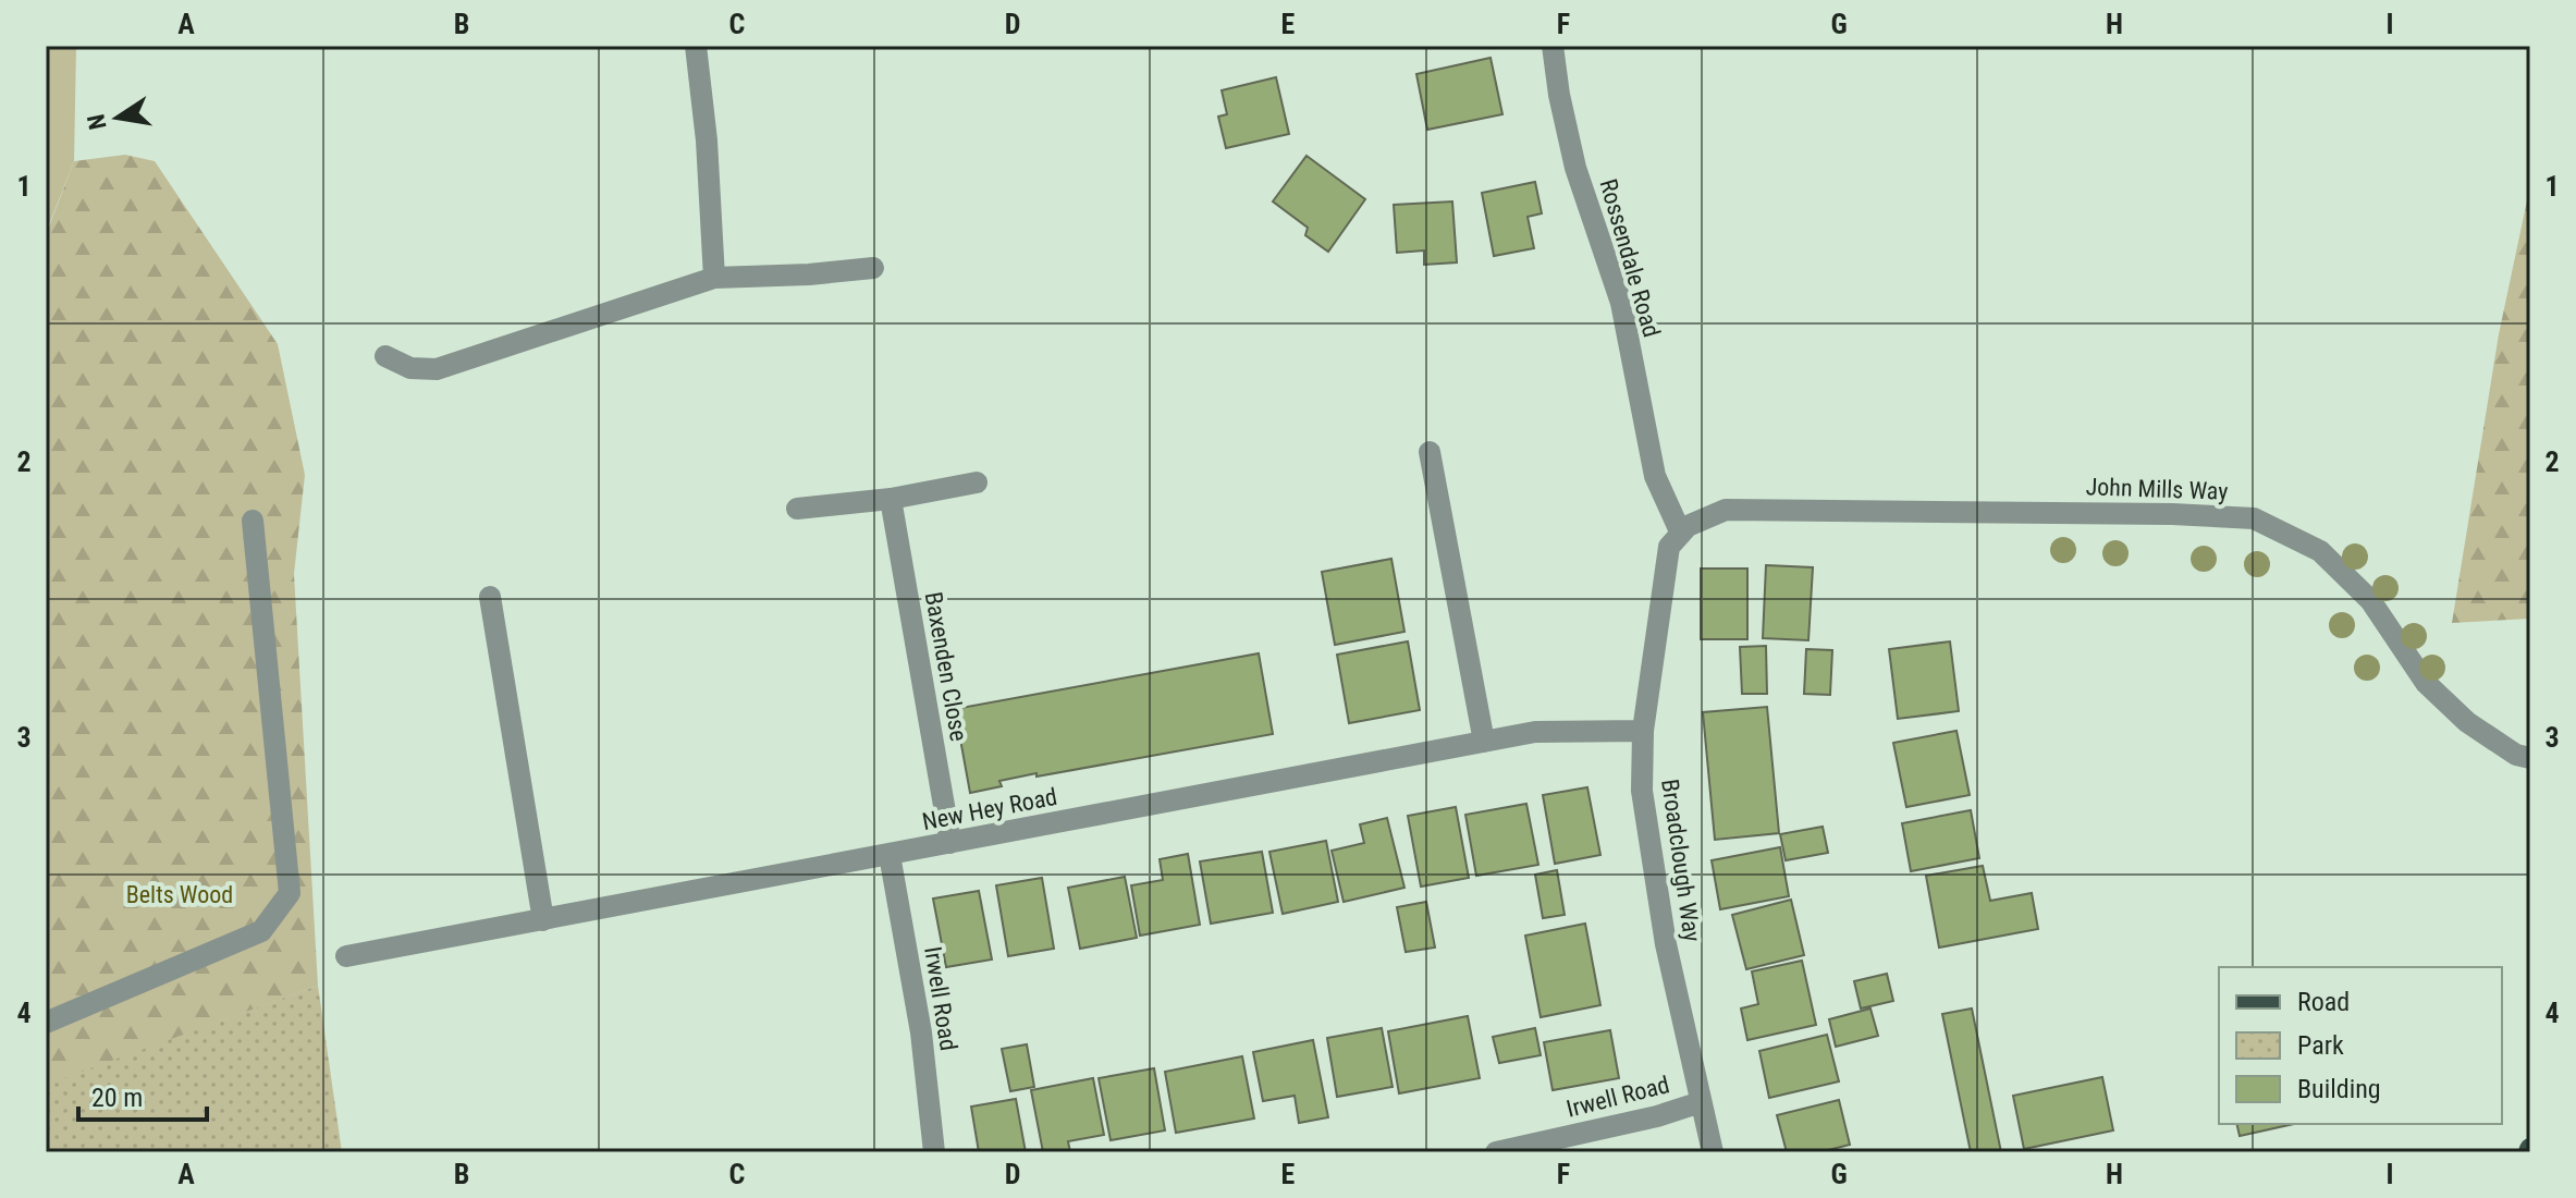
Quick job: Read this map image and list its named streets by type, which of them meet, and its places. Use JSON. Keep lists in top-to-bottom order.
{
  "streets": {
    "street": [
      "Rossendale Road",
      "John Mills Way",
      "Baxenden Close",
      "New Hey Road",
      "Broadclough Way",
      "Irwell Road"
    ]
  },
  "crossings": [
    ["Rossendale Road", "John Mills Way"],
    ["Rossendale Road", "Broadclough Way"],
    ["John Mills Way", "Broadclough Way"],
    ["Baxenden Close", "New Hey Road"],
    ["New Hey Road", "Broadclough Way"],
    ["New Hey Road", "Irwell Road"],
    ["Broadclough Way", "Irwell Road"]
  ],
  "parks": ["Belts Wood"],
  "legend": ["Road", "Park", "Building"],
  "scale_bar": "20 m",
  "north": "left",
  "grid": {
    "columns": [
      "A",
      "B",
      "C",
      "D",
      "E",
      "F",
      "G",
      "H",
      "I"
    ],
    "rows": [
      "1",
      "2",
      "3",
      "4"
    ]
  }
}
